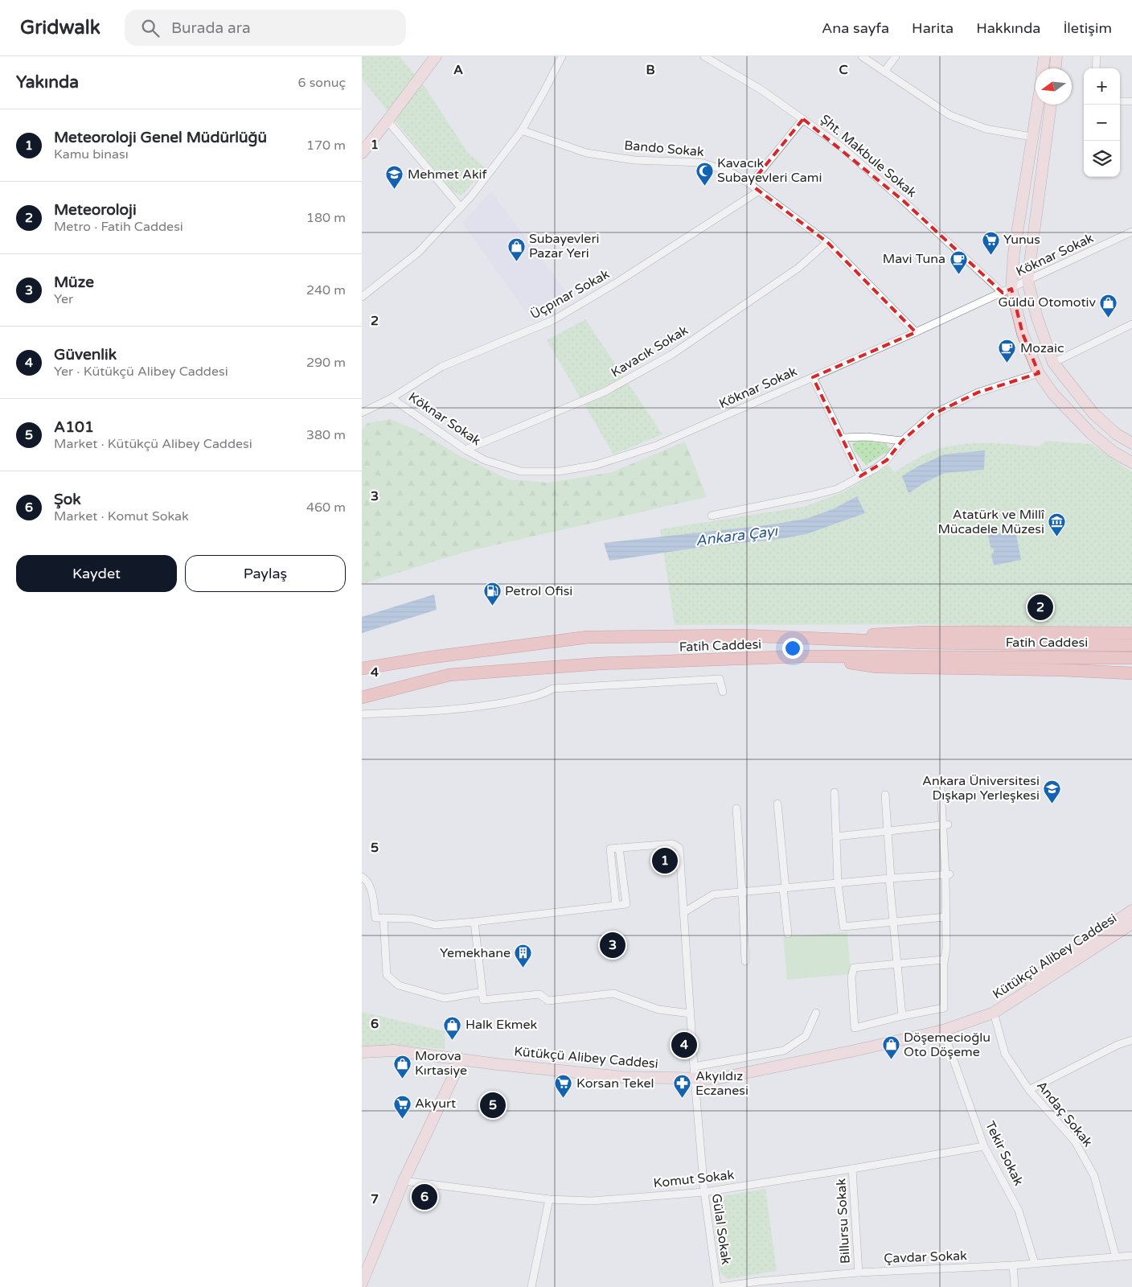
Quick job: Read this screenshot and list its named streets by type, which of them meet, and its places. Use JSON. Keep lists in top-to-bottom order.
{
  "streets": {
    "main road": ["Fatih Caddesi", "Kütükçü Alibey Caddesi"],
    "street": [
      "Bando Sokak",
      "Şht. Makbule Sokak",
      "Köknar Sokak",
      "Üçpınar Sokak",
      "Kavacık Sokak",
      "Andaç Sokak",
      "Tekir Sokak",
      "Komut Sokak",
      "Billursu Sokak",
      "Gülal Sokak",
      "Çavdar Sokak"
    ]
  },
  "crossings": [
    ["Bando Sokak", "Köknar Sokak"],
    ["Bando Sokak", "Üçpınar Sokak"],
    ["Bando Sokak", "Kavacık Sokak"],
    ["Şht. Makbule Sokak", "Köknar Sokak"],
    ["Köknar Sokak", "Üçpınar Sokak"],
    ["Köknar Sokak", "Kavacık Sokak"],
    ["Kütükçü Alibey Caddesi", "Andaç Sokak"],
    ["Kütükçü Alibey Caddesi", "Tekir Sokak"],
    ["Kütükçü Alibey Caddesi", "Gülal Sokak"],
    ["Andaç Sokak", "Çavdar Sokak"],
    ["Tekir Sokak", "Komut Sokak"],
    ["Tekir Sokak", "Çavdar Sokak"],
    ["Komut Sokak", "Billursu Sokak"],
    ["Komut Sokak", "Gülal Sokak"],
    ["Billursu Sokak", "Çavdar Sokak"]
  ],
  "water": ["Ankara Çayı"],
  "places": {
    "mosque": ["Kavacık Subayevleri Cami"],
    "school or university": ["Mehmet Akif", "Ankara Üniversitesi Dışkapı Yerleşkesi"],
    "supermarket": ["Yunus", "Korsan Tekel", "Akyurt"],
    "shop": [
      "Subayevleri Pazar Yeri",
      "Güldü Otomotiv",
      "Halk Ekmek",
      "Döşemecioğlu Oto Döşeme",
      "Morova Kırtasiye"
    ],
    "cafe": ["Mavi Tuna", "Mozaic"],
    "museum": ["Atatürk ve Millî Mücadele Müzesi"],
    "fuel station": ["Petrol Ofisi"],
    "building": ["Yemekhane"],
    "pharmacy": ["Akyıldız Eczanesi"]
  },
  "north": "left",
  "page": {
    "header": "Gridwalk",
    "search": "Burada ara",
    "nav": [
      "Ana sayfa",
      "Harita",
      "Hakkında",
      "İletişim"
    ],
    "heading": ["Yakında", "6 sonuç"],
    "map_buttons": ["+", "−"],
    "list": [
      {
        "mark": "1",
        "name": "Meteoroloji Genel Müdürlüğü",
        "note": "Kamu binası",
        "value": "170 m"
      },
      {
        "mark": "2",
        "name": "Meteoroloji",
        "note": "Metro · Fatih Caddesi",
        "value": "180 m"
      },
      {
        "mark": "3",
        "name": "Müze",
        "note": "Yer",
        "value": "240 m"
      },
      {
        "mark": "4",
        "name": "Güvenlik",
        "note": "Yer · Kütükçü Alibey Caddesi",
        "value": "290 m"
      },
      {
        "mark": "5",
        "name": "A101",
        "note": "Market · Kütükçü Alibey Caddesi",
        "value": "380 m"
      },
      {
        "mark": "6",
        "name": "Şok",
        "note": "Market · Komut Sokak",
        "value": "460 m"
      }
    ],
    "buttons": ["Kaydet", "Paylaş"],
    "pins": [
      "2",
      "1",
      "3",
      "4",
      "5",
      "6"
    ]
  },
  "grid": {
    "columns": ["A", "B", "C"],
    "rows": [
      "1",
      "2",
      "3",
      "4",
      "5",
      "6",
      "7"
    ]
  }
}
